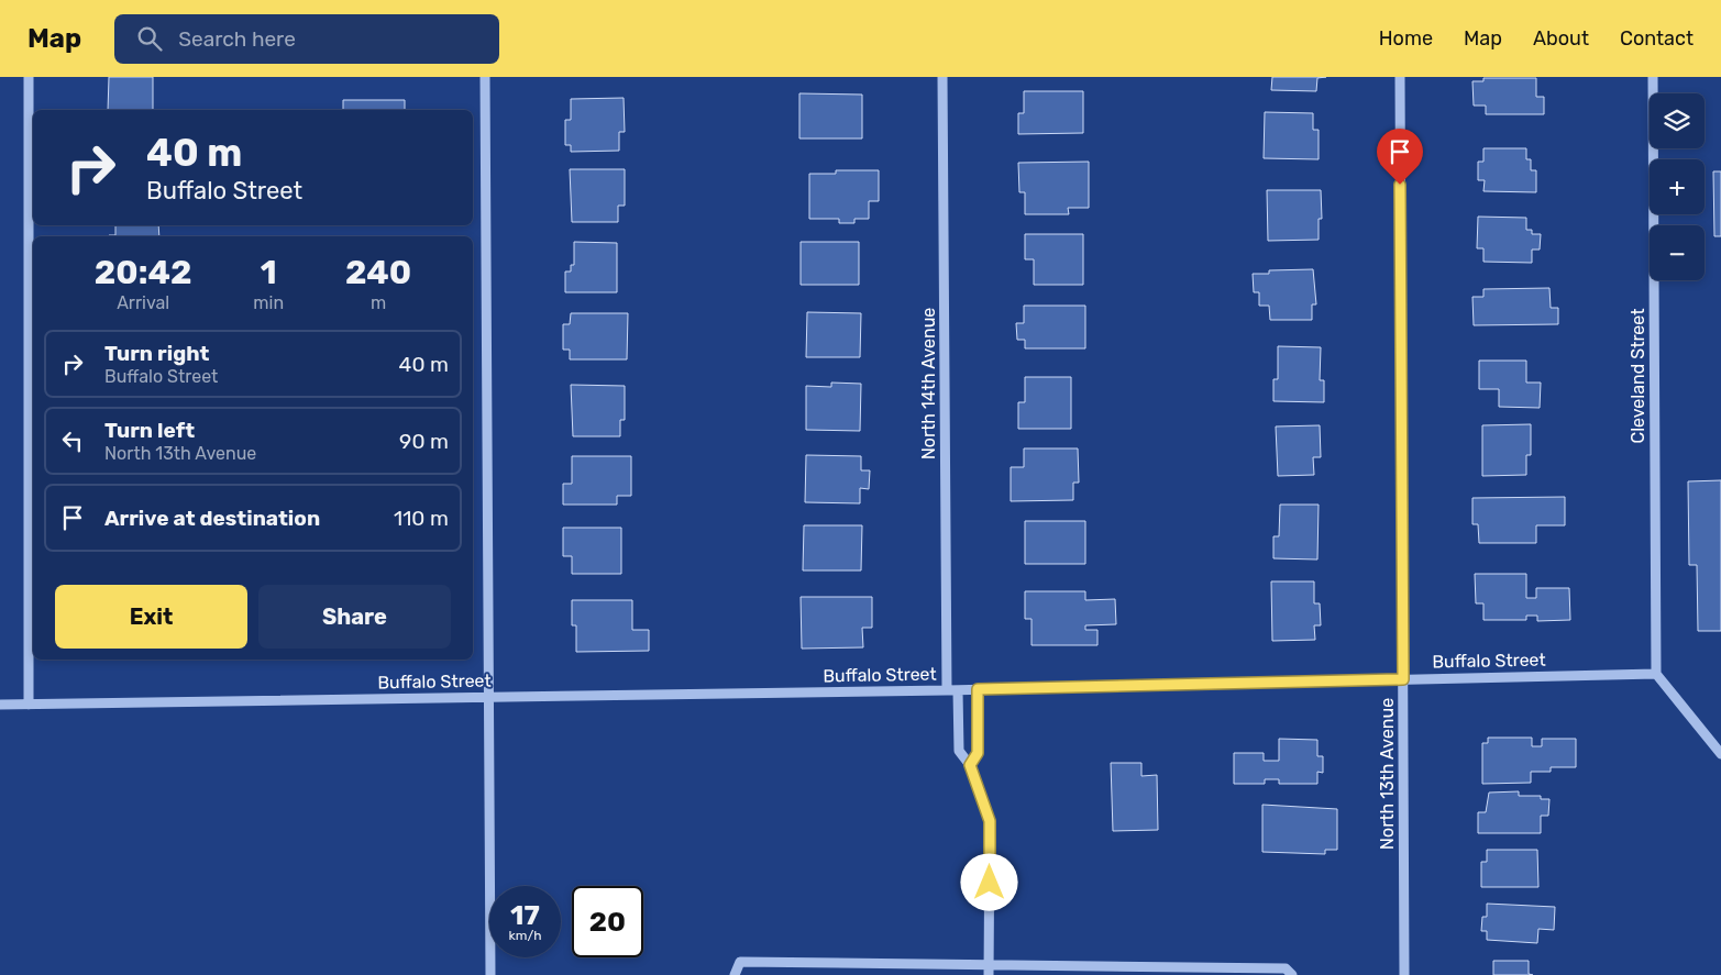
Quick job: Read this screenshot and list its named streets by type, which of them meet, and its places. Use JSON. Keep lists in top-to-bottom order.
{
  "streets": {
    "street": [
      "Cleveland Street",
      "North 14th Avenue",
      "Buffalo Street",
      "North 13th Avenue"
    ]
  },
  "crossings": [
    ["Cleveland Street", "Buffalo Street"],
    ["North 14th Avenue", "Buffalo Street"],
    ["Buffalo Street", "North 13th Avenue"]
  ],
  "page": {
    "header": "Map",
    "search": "Search here",
    "nav": [
      "Home",
      "Map",
      "About",
      "Contact"
    ],
    "map_buttons": ["+", "−"],
    "turn": ["40 m", "Buffalo Street"],
    "eta": [
      "20:42",
      "Arrival",
      "1",
      "min",
      "240",
      "m"
    ],
    "list": [
      {
        "name": "Turn right",
        "note": "Buffalo Street",
        "value": "40 m"
      },
      {
        "name": "Turn left",
        "note": "North 13th Avenue",
        "value": "90 m"
      },
      {
        "name": "Arrive at destination",
        "value": "110 m"
      }
    ],
    "buttons": ["Exit", "Share"],
    "speed": "17 km/h",
    "limit": "20"
  }
}
